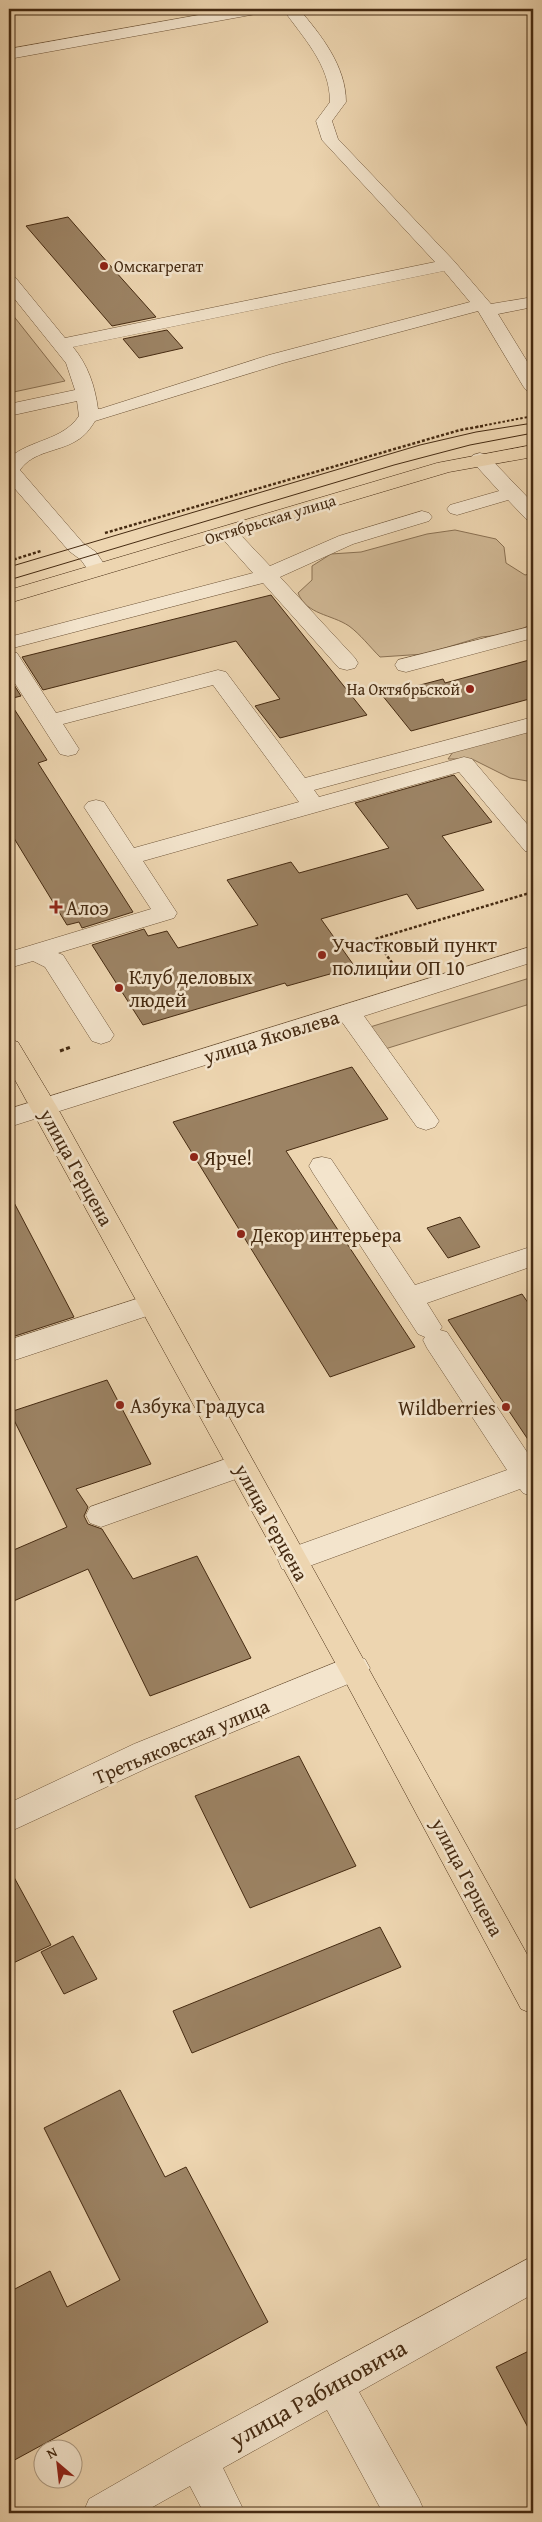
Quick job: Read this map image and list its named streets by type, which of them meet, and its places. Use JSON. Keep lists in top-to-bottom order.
{
  "streets": {
    "main road": ["Октябрьская улица", "улица Герцена"],
    "street": ["улица Яковлева", "Третьяковская улица", "улица Рабиновича"]
  },
  "crossings": [
    ["улица Яковлева", "улица Герцена"],
    ["улица Герцена", "Третьяковская улица"]
  ],
  "places": {
    "other": [
      "Омскагрегат",
      "На Октябрьской",
      "Участковый пункт полиции ОП 10",
      "Клуб деловых людей",
      "Ярче!",
      "Декор интерьера",
      "Азбука Градуса",
      "Wildberries"
    ],
    "health": ["Алоэ"]
  },
  "north": "top left"
}
